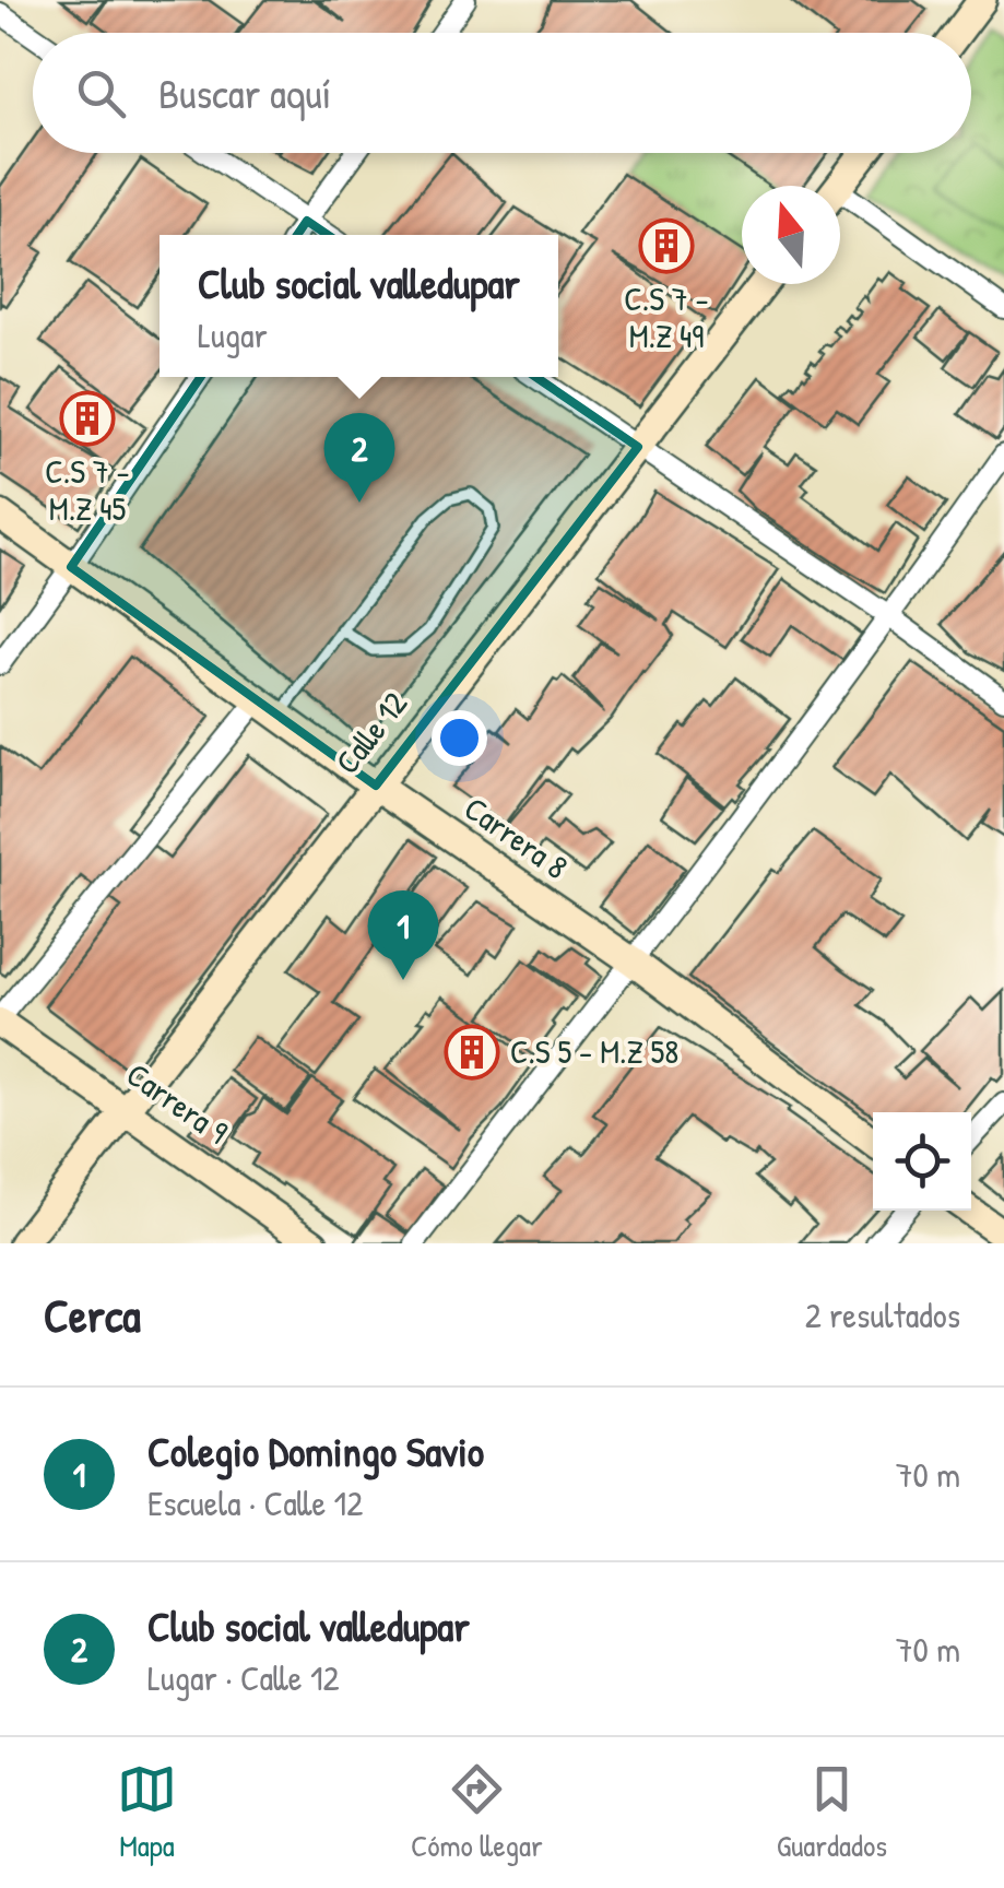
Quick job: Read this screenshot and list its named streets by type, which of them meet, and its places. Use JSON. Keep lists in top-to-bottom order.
{
  "streets": {
    "street": ["Calle 12", "Carrera 8", "Carrera 9"]
  },
  "crossings": [
    ["Calle 12", "Carrera 8"],
    ["Calle 12", "Carrera 9"]
  ],
  "places": {
    "building": ["C.S 7 - M.Z 49", "C.S 7 - M.Z 45", "C.S 5 - M.Z 58"]
  },
  "north": "top",
  "page": {
    "search": "Buscar aquí",
    "popup": ["Club social valledupar", "Lugar"],
    "pins": ["2", "1"],
    "heading": ["Cerca", "2 resultados"],
    "list": [
      {
        "mark": "1",
        "name": "Colegio Domingo Savio",
        "note": "Escuela · Calle 12",
        "value": "70 m"
      },
      {
        "mark": "2",
        "name": "Club social valledupar",
        "note": "Lugar · Calle 12",
        "value": "70 m"
      }
    ],
    "nav": ["Mapa", "Cómo llegar", "Guardados"]
  }
}
